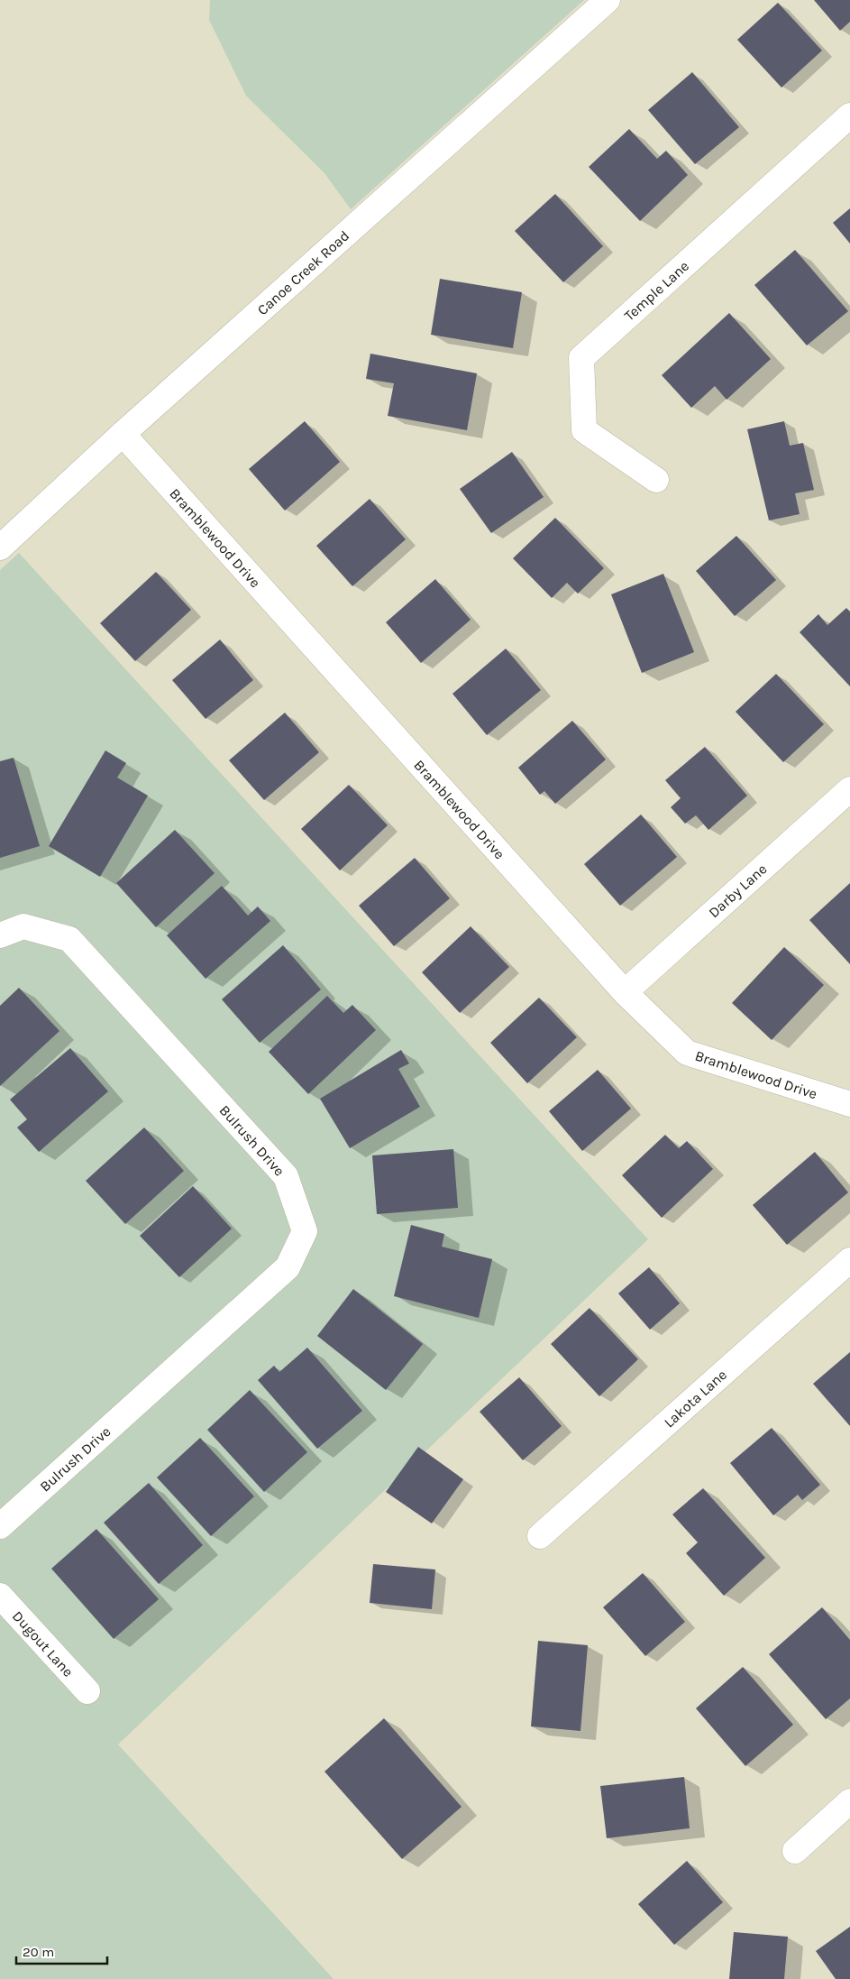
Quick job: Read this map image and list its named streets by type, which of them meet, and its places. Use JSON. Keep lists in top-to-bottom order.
{
  "streets": {
    "street": [
      "Canoe Creek Road",
      "Temple Lane",
      "Bramblewood Drive",
      "Darby Lane",
      "Bulrush Drive",
      "Lakota Lane",
      "Dugout Lane"
    ]
  },
  "crossings": [
    ["Canoe Creek Road", "Bramblewood Drive"],
    ["Bramblewood Drive", "Darby Lane"]
  ],
  "scale_bar": "20 m"
}
